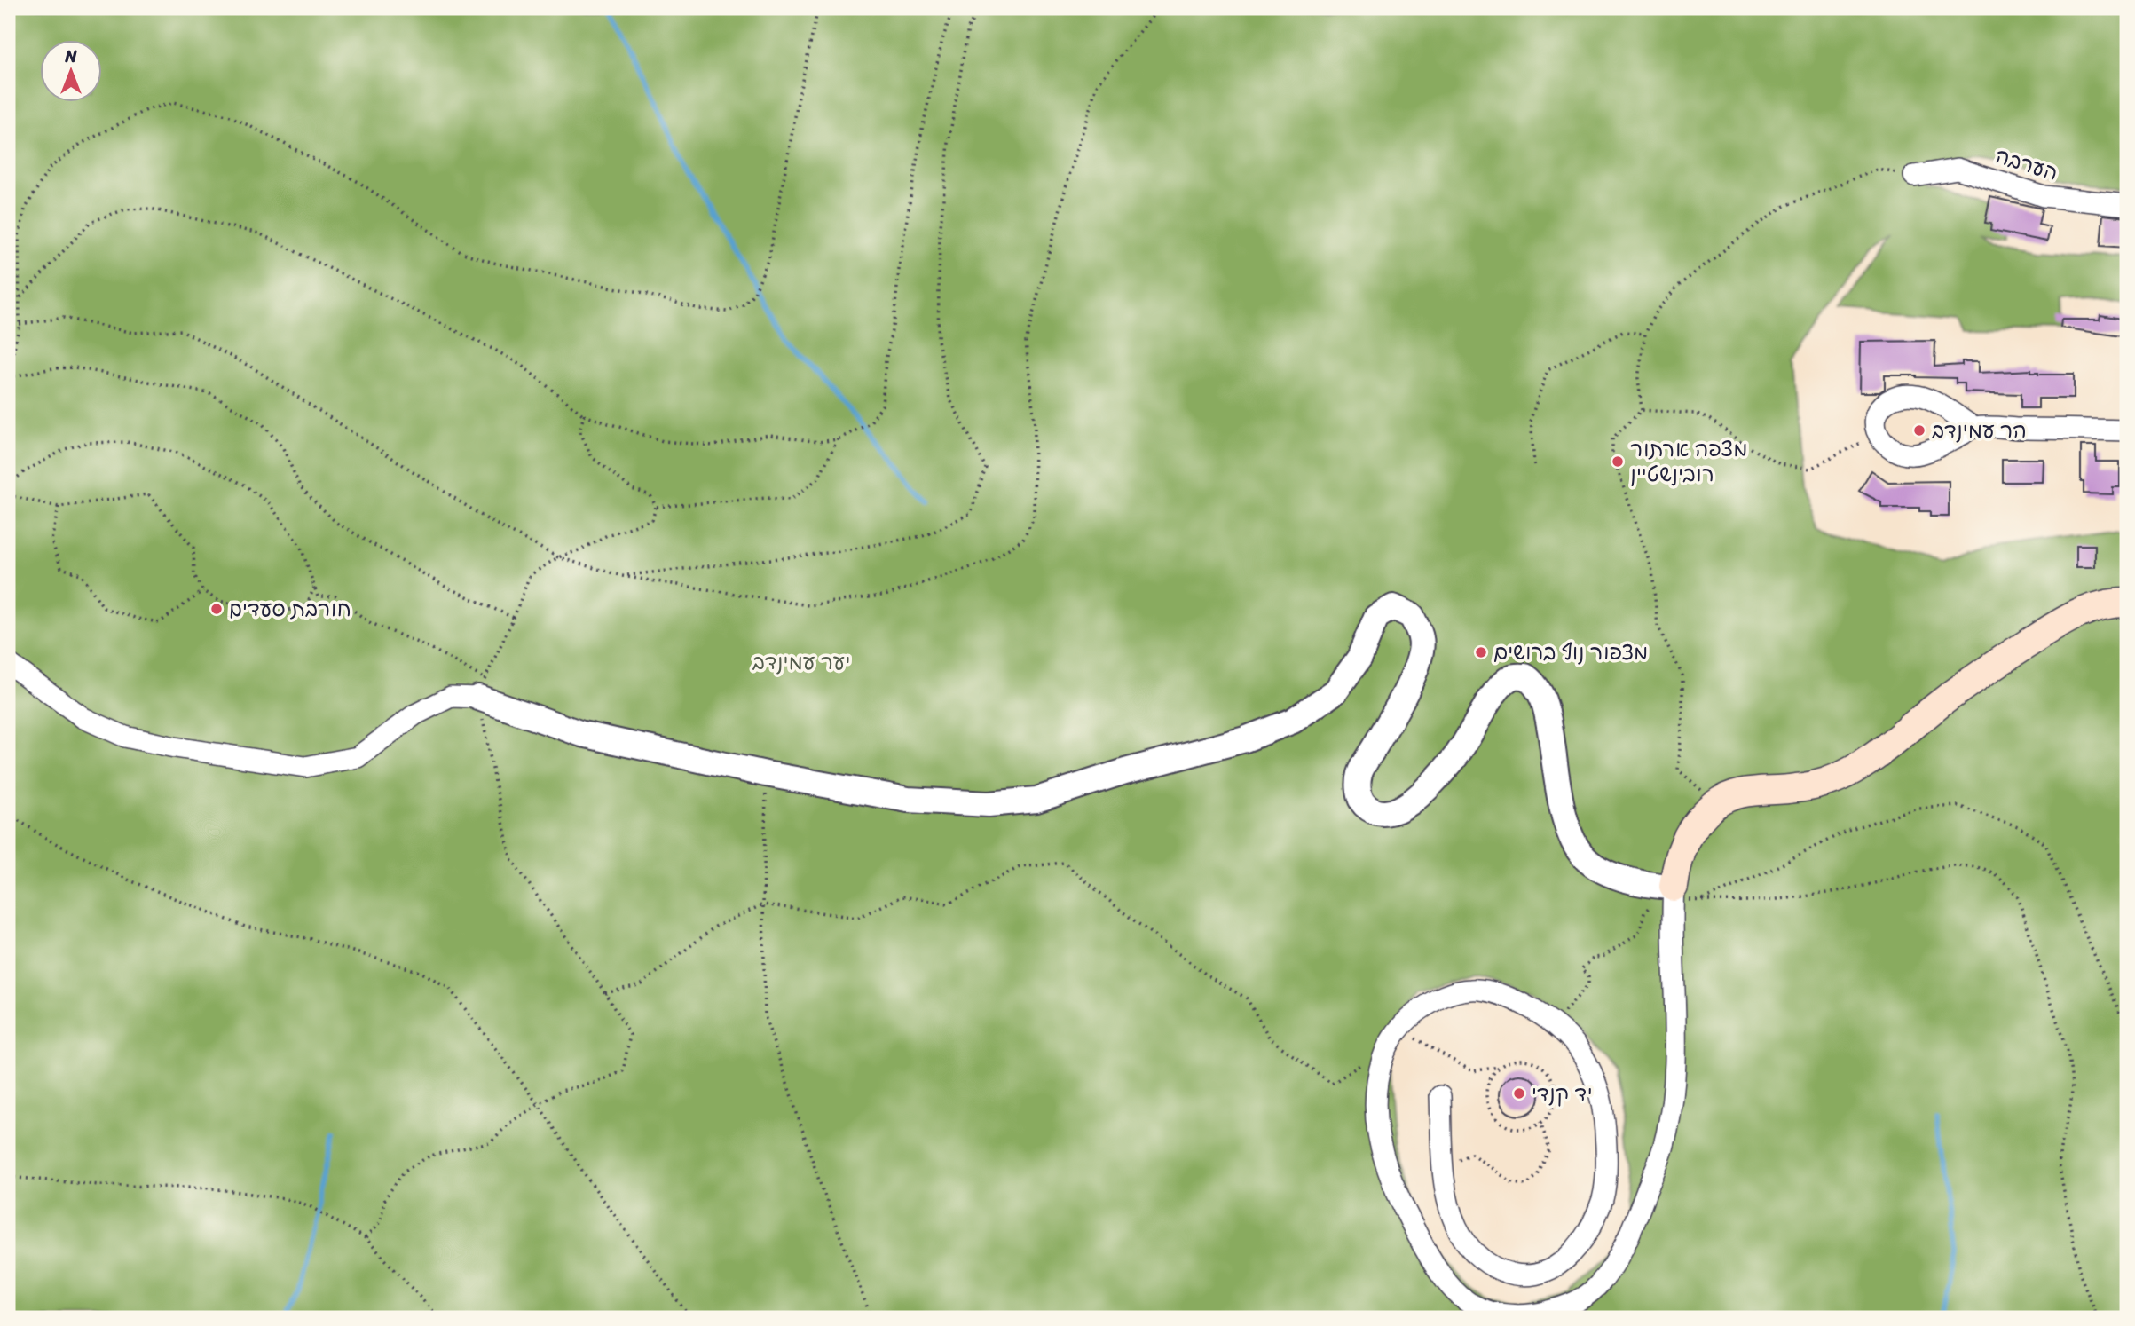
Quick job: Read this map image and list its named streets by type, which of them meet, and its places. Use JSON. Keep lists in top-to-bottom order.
{
  "streets": {
    "street": ["הערבה"]
  },
  "parks": ["יער עמינדב"],
  "places": [
    "הר עמינדב",
    "מצפה ארתור רובינשטיין",
    "חורבת סעדים",
    "מצפור נוף ברושים",
    "יד קנדי"
  ],
  "north": "top"
}
